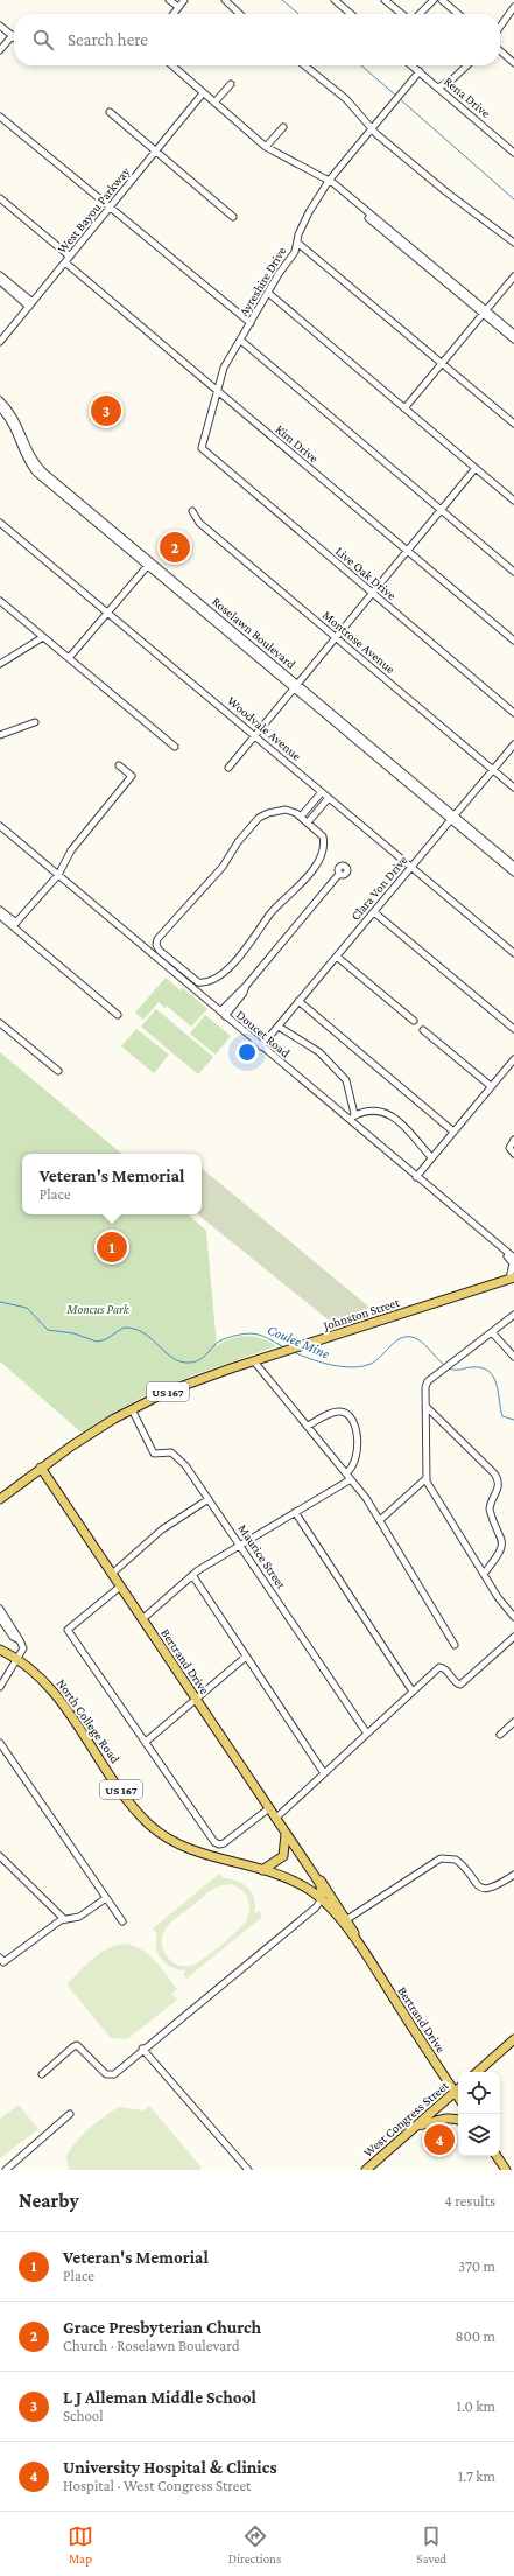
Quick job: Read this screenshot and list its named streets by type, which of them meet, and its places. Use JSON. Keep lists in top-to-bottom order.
{
  "streets": {
    "main road": [
      "Johnston Street",
      "US 167",
      "Bertrand Drive",
      "North College Road",
      "West Congress Street"
    ],
    "street": [
      "Rena Drive",
      "West Bayou Parkway",
      "Ayreshire Drive",
      "Kim Drive",
      "Live Oak Drive",
      "Roselawn Boulevard",
      "Montrose Avenue",
      "Woodvale Avenue",
      "Clara Von Drive",
      "Doucet Road",
      "Maurice Street"
    ]
  },
  "crossings": [
    ["Rena Drive", "Ayreshire Drive"],
    ["West Bayou Parkway", "Kim Drive"],
    ["Ayreshire Drive", "Kim Drive"],
    ["Ayreshire Drive", "Live Oak Drive"],
    ["Roselawn Boulevard", "Clara Von Drive"],
    ["Montrose Avenue", "Clara Von Drive"],
    ["Woodvale Avenue", "Clara Von Drive"],
    ["Clara Von Drive", "Doucet Road"],
    ["Johnston Street", "Maurice Street"],
    ["Johnston Street", "Bertrand Drive"],
    ["Bertrand Drive", "North College Road"],
    ["Bertrand Drive", "West Congress Street"]
  ],
  "water": ["Coulee Mine"],
  "parks": ["Moncus Park"],
  "page": {
    "search": "Search here",
    "pins": [
      "3",
      "2",
      "1",
      "4"
    ],
    "popup": ["Veteran's Memorial", "Place"],
    "heading": ["Nearby", "4 results"],
    "list": [
      {
        "mark": "1",
        "name": "Veteran's Memorial",
        "note": "Place",
        "value": "370 m"
      },
      {
        "mark": "2",
        "name": "Grace Presbyterian Church",
        "note": "Church · Roselawn Boulevard",
        "value": "800 m"
      },
      {
        "mark": "3",
        "name": "L J Alleman Middle School",
        "note": "School",
        "value": "1.0 km"
      },
      {
        "mark": "4",
        "name": "University Hospital & Clinics",
        "note": "Hospital · West Congress Street",
        "value": "1.7 km"
      }
    ],
    "nav": ["Map", "Directions", "Saved"]
  }
}
